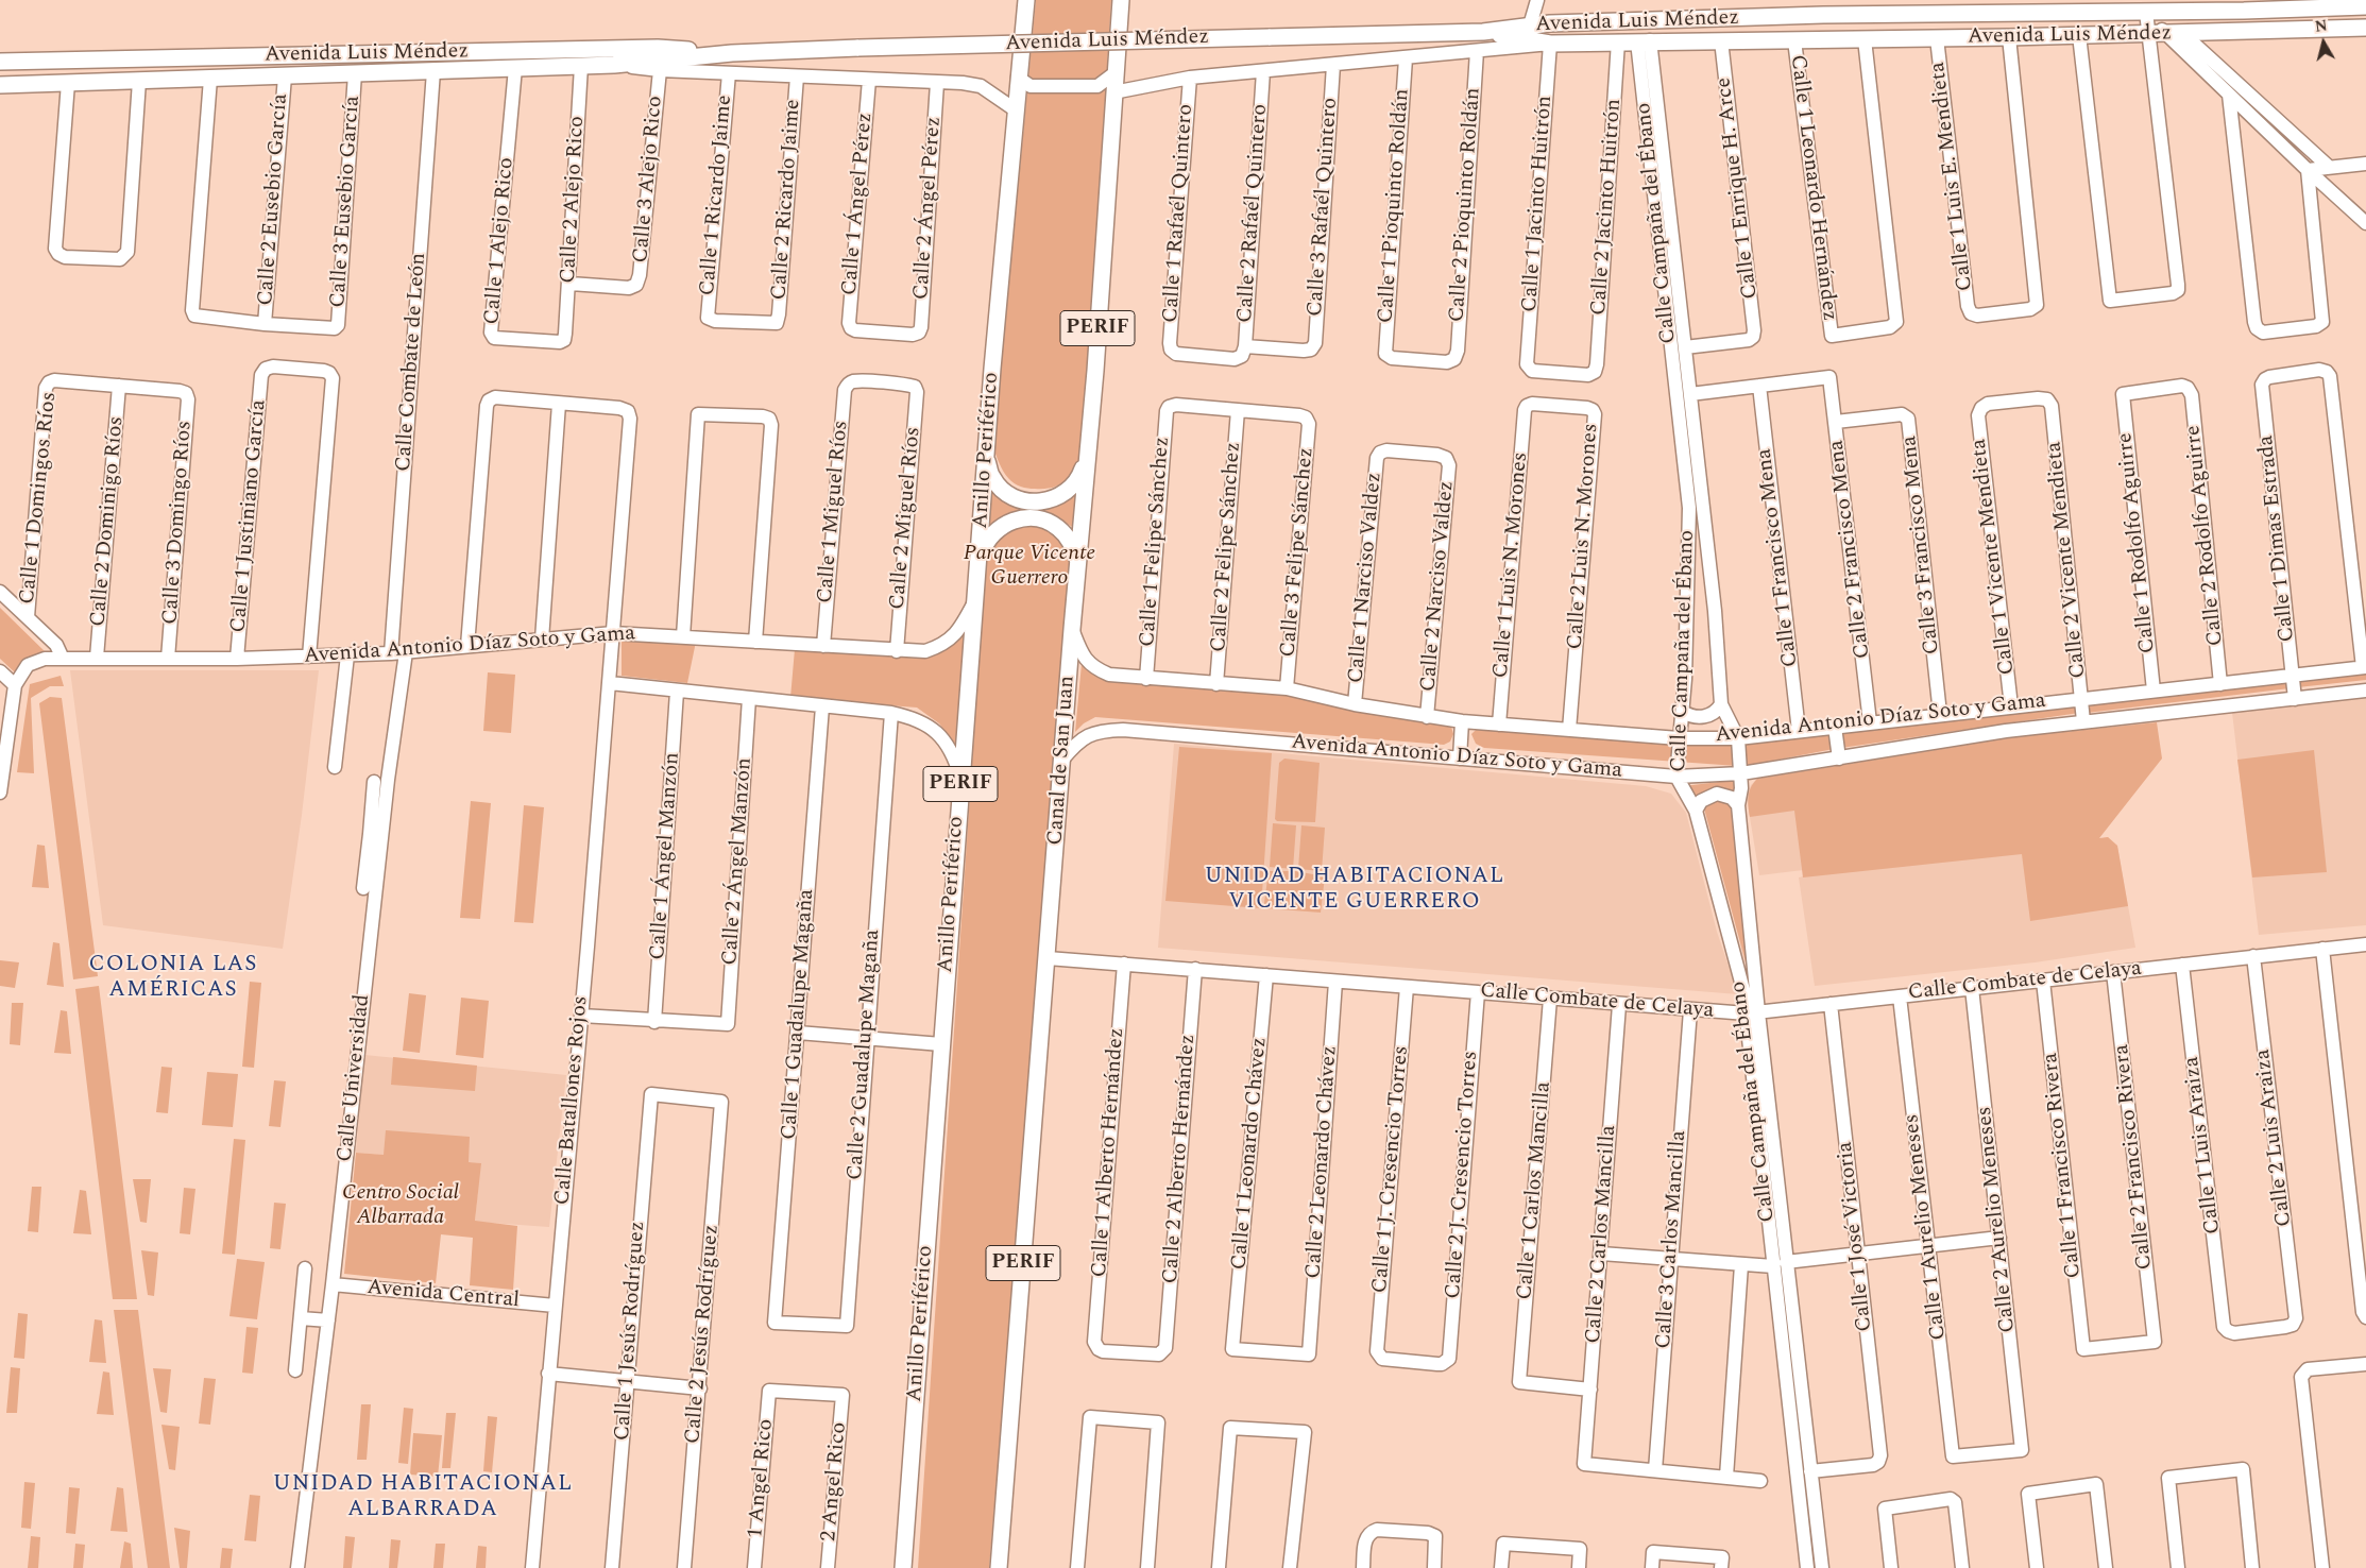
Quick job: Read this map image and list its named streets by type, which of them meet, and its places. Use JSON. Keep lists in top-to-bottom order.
{
  "streets": {
    "main road": [
      "Avenida Luis Méndez",
      "PERIF",
      "Anillo Periférico",
      "Canal de San Juan"
    ],
    "street": [
      "Calle 1 Luis E. Mendieta",
      "Calle 3 Alejo Rico",
      "Calle 1 Enrique H. Arce",
      "Calle 1 Leonardo Hernández",
      "Calle 1 Ricardo Jaime",
      "Calle 2 Eusebio García",
      "Calle 2 Alejo Rico",
      "Calle 2 Ricardo Jaime",
      "Calle 3 Eusebio García",
      "Calle 1 Ángel Pérez",
      "Calle 1 Jacinto Huitrón",
      "Calle 2 Pioquinto Roldán",
      "Calle 1 Pioquinto Roldán",
      "Calle 3 Rafaél Quintero",
      "Calle 2 Jacinto Huitrón",
      "Calle 2 Ángel Pérez",
      "Calle 1 Rafaél Quintero",
      "Calle 2 Rafaél Quintero",
      "Calle Campaña del Ébano",
      "Calle 1 Alejo Rico",
      "Calle Combate de León",
      "Calle 1 Domingos Ríos",
      "Calle 1 Miguel Ríos",
      "Calle 1 Justiniano García",
      "Calle 2 Miguel Ríos",
      "Calle 2 Dominigo Ríos",
      "Calle 3 Domingo Ríos",
      "Calle 2 Rodolfo Aguirre",
      "Calle 2 Luis N. Morones",
      "Calle 1 Dimas Estrada",
      "Calle 1 Felipe Sánchez",
      "Calle 1 Rodolfo Aguirre",
      "Calle 3 Francisco Mena",
      "Calle 2 Felipe Sánchez",
      "Calle 2 Francisco Mena",
      "Calle 3 Felipe Sánchez",
      "Calle 1 Vicente Mendieta",
      "Calle 1 Francisco Mena",
      "Calle 2 Vicente Mendieta",
      "Calle 1 Luis N. Morones",
      "Calle 1 Narciso Valdez",
      "Calle 2 Narciso Valdez",
      "Avenida Antonio Díaz Soto y Gama",
      "Calle 1 Ángel Manzón",
      "Calle 2 Ángel Manzón",
      "Calle Combate de Celaya",
      "Calle 1 Guadalupe Magaña",
      "Calle 2 Guadalupe Magaña",
      "Calle Universidad",
      "Calle Batallones Rojos",
      "Calle 2 Luis Araiza",
      "Calle 1 Luis Araiza",
      "Calle 1 Alberto Hernández",
      "Calle 1 Leonardo Chávez",
      "Calle 2 Francisco Rivera",
      "Calle 2 Alberto Hernández",
      "Calle 2 Leonardo Chávez",
      "Calle 1 Francisco Rivera",
      "Calle 1 J. Cresencio Torres",
      "Calle 2 J. Cresencio Torres",
      "Calle 1 Carlos Mancilla",
      "Calle 2 Aurelio Meneses",
      "Calle 1 Aurelio Meneses",
      "Calle 2 Carlos Mancilla",
      "Calle 1 José Victoria",
      "Calle 3 Carlos Mancilla",
      "Avenida Central",
      "Calle 1 Jesús Rodríguez",
      "Calle 2 Jesús Rodríguez",
      "1 Angel Rico",
      "2 Angel Rico"
    ]
  },
  "crossings": [
    ["Avenida Luis Méndez", "Calle 1 Luis E. Mendieta"],
    ["Avenida Luis Méndez", "Calle 3 Alejo Rico"],
    ["Avenida Luis Méndez", "Calle 1 Enrique H. Arce"],
    ["Avenida Luis Méndez", "Calle 1 Leonardo Hernández"],
    ["Avenida Luis Méndez", "Calle 1 Ricardo Jaime"],
    ["Avenida Luis Méndez", "Calle 2 Eusebio García"],
    ["Avenida Luis Méndez", "Calle 2 Alejo Rico"],
    ["Avenida Luis Méndez", "Calle 2 Ricardo Jaime"],
    ["Avenida Luis Méndez", "Calle 3 Eusebio García"],
    ["Avenida Luis Méndez", "Calle 1 Ángel Pérez"],
    ["Avenida Luis Méndez", "Calle 1 Jacinto Huitrón"],
    ["Avenida Luis Méndez", "Calle 2 Pioquinto Roldán"],
    ["Avenida Luis Méndez", "Calle 1 Pioquinto Roldán"],
    ["Avenida Luis Méndez", "Calle 3 Rafaél Quintero"],
    ["Avenida Luis Méndez", "Calle 2 Jacinto Huitrón"],
    ["Avenida Luis Méndez", "Calle 2 Ángel Pérez"],
    ["Avenida Luis Méndez", "Calle 1 Rafaél Quintero"],
    ["Avenida Luis Méndez", "Calle 2 Rafaél Quintero"],
    ["Avenida Luis Méndez", "Calle Campaña del Ébano"],
    ["Avenida Luis Méndez", "Calle 1 Alejo Rico"],
    ["Avenida Luis Méndez", "PERIF"],
    ["Avenida Luis Méndez", "Calle Combate de León"],
    ["Avenida Luis Méndez", "Anillo Periférico"],
    ["Calle 3 Alejo Rico", "Calle 2 Alejo Rico"],
    ["Calle 1 Enrique H. Arce", "Calle Campaña del Ébano"],
    ["Calle 1 Ricardo Jaime", "Calle 2 Ricardo Jaime"],
    ["Calle 2 Eusebio García", "Calle 3 Eusebio García"],
    ["Calle 2 Alejo Rico", "Calle 1 Alejo Rico"],
    ["Calle 1 Ángel Pérez", "Calle 2 Ángel Pérez"],
    ["Calle 1 Jacinto Huitrón", "Calle 2 Jacinto Huitrón"],
    ["Calle 2 Pioquinto Roldán", "Calle 1 Pioquinto Roldán"],
    ["Calle 3 Rafaél Quintero", "Calle 1 Rafaél Quintero"],
    ["Calle 3 Rafaél Quintero", "Calle 2 Rafaél Quintero"],
    ["Calle 1 Rafaél Quintero", "Calle 2 Rafaél Quintero"],
    ["Calle Campaña del Ébano", "Avenida Antonio Díaz Soto y Gama"],
    ["Calle Campaña del Ébano", "Calle Combate de Celaya"],
    ["Calle Campaña del Ébano", "Calle 1 José Victoria"],
    ["PERIF", "Canal de San Juan"],
    ["PERIF", "Calle Combate de Celaya"],
    ["Calle Combate de León", "Avenida Antonio Díaz Soto y Gama"],
    ["Anillo Periférico", "Avenida Antonio Díaz Soto y Gama"],
    ["Calle 1 Domingos Ríos", "Calle 2 Dominigo Ríos"],
    ["Calle 1 Domingos Ríos", "Calle 3 Domingo Ríos"],
    ["Calle 1 Miguel Ríos", "Calle 2 Miguel Ríos"],
    ["Calle 1 Miguel Ríos", "Avenida Antonio Díaz Soto y Gama"],
    ["Calle 1 Justiniano García", "Avenida Antonio Díaz Soto y Gama"],
    ["Calle 2 Miguel Ríos", "Avenida Antonio Díaz Soto y Gama"],
    ["Calle 2 Dominigo Ríos", "Calle 3 Domingo Ríos"],
    ["Calle 2 Dominigo Ríos", "Avenida Antonio Díaz Soto y Gama"],
    ["Calle 3 Domingo Ríos", "Avenida Antonio Díaz Soto y Gama"],
    ["Calle 2 Rodolfo Aguirre", "Calle 1 Rodolfo Aguirre"],
    ["Calle 2 Rodolfo Aguirre", "Avenida Antonio Díaz Soto y Gama"],
    ["Calle 2 Luis N. Morones", "Calle 1 Luis N. Morones"],
    ["Calle 2 Luis N. Morones", "Avenida Antonio Díaz Soto y Gama"],
    ["Calle 1 Dimas Estrada", "Avenida Antonio Díaz Soto y Gama"],
    ["Calle 1 Felipe Sánchez", "Calle 2 Felipe Sánchez"],
    ["Calle 1 Felipe Sánchez", "Calle 3 Felipe Sánchez"],
    ["Calle 1 Felipe Sánchez", "Avenida Antonio Díaz Soto y Gama"],
    ["Calle 1 Rodolfo Aguirre", "Avenida Antonio Díaz Soto y Gama"],
    ["Calle 3 Francisco Mena", "Calle 2 Francisco Mena"],
    ["Calle 3 Francisco Mena", "Avenida Antonio Díaz Soto y Gama"],
    ["Calle 2 Felipe Sánchez", "Calle 3 Felipe Sánchez"],
    ["Calle 2 Felipe Sánchez", "Avenida Antonio Díaz Soto y Gama"],
    ["Calle 2 Francisco Mena", "Calle 1 Francisco Mena"],
    ["Calle 2 Francisco Mena", "Avenida Antonio Díaz Soto y Gama"],
    ["Calle 3 Felipe Sánchez", "Avenida Antonio Díaz Soto y Gama"],
    ["Calle 1 Vicente Mendieta", "Calle 2 Vicente Mendieta"],
    ["Calle 1 Vicente Mendieta", "Avenida Antonio Díaz Soto y Gama"],
    ["Calle 1 Francisco Mena", "Avenida Antonio Díaz Soto y Gama"],
    ["Calle 2 Vicente Mendieta", "Avenida Antonio Díaz Soto y Gama"],
    ["Calle 1 Luis N. Morones", "Avenida Antonio Díaz Soto y Gama"],
    ["Calle 1 Narciso Valdez", "Calle 2 Narciso Valdez"],
    ["Calle 1 Narciso Valdez", "Avenida Antonio Díaz Soto y Gama"],
    ["Calle 2 Narciso Valdez", "Avenida Antonio Díaz Soto y Gama"],
    ["Avenida Antonio Díaz Soto y Gama", "Canal de San Juan"],
    ["Avenida Antonio Díaz Soto y Gama", "Calle Universidad"],
    ["Avenida Antonio Díaz Soto y Gama", "Calle Batallones Rojos"],
    ["Canal de San Juan", "Calle Combate de Celaya"],
    ["Calle 1 Ángel Manzón", "Calle 2 Ángel Manzón"],
    ["Calle Combate de Celaya", "Calle 2 Luis Araiza"],
    ["Calle Combate de Celaya", "Calle 1 Luis Araiza"],
    ["Calle Combate de Celaya", "Calle 1 Alberto Hernández"],
    ["Calle Combate de Celaya", "Calle 1 Leonardo Chávez"],
    ["Calle Combate de Celaya", "Calle 2 Francisco Rivera"],
    ["Calle Combate de Celaya", "Calle 2 Alberto Hernández"],
    ["Calle Combate de Celaya", "Calle 2 Leonardo Chávez"],
    ["Calle Combate de Celaya", "Calle 1 Francisco Rivera"],
    ["Calle Combate de Celaya", "Calle 1 J. Cresencio Torres"],
    ["Calle Combate de Celaya", "Calle 2 J. Cresencio Torres"],
    ["Calle Combate de Celaya", "Calle 1 Carlos Mancilla"],
    ["Calle Combate de Celaya", "Calle 2 Aurelio Meneses"],
    ["Calle Combate de Celaya", "Calle 1 Aurelio Meneses"],
    ["Calle Combate de Celaya", "Calle 2 Carlos Mancilla"],
    ["Calle Combate de Celaya", "Calle 1 José Victoria"],
    ["Calle Combate de Celaya", "Calle 3 Carlos Mancilla"],
    ["Calle 1 Guadalupe Magaña", "Calle 2 Guadalupe Magaña"],
    ["Calle Universidad", "Avenida Central"],
    ["Calle Batallones Rojos", "Avenida Central"],
    ["Calle 2 Luis Araiza", "Calle 1 Luis Araiza"],
    ["Calle 1 Alberto Hernández", "Calle 2 Alberto Hernández"],
    ["Calle 1 Leonardo Chávez", "Calle 2 Leonardo Chávez"],
    ["Calle 2 Francisco Rivera", "Calle 1 Francisco Rivera"],
    ["Calle 1 J. Cresencio Torres", "Calle 2 J. Cresencio Torres"],
    ["Calle 1 Carlos Mancilla", "Calle 2 Carlos Mancilla"],
    ["Calle 2 Aurelio Meneses", "Calle 1 Aurelio Meneses"],
    ["Calle 2 Carlos Mancilla", "Calle 3 Carlos Mancilla"],
    ["Calle 1 Jesús Rodríguez", "Calle 2 Jesús Rodríguez"],
    ["1 Angel Rico", "2 Angel Rico"]
  ],
  "districts": ["UNIDAD HABITACIONAL VICENTE GUERRERO", "COLONIA LAS AMÉRICAS", "UNIDAD HABITACIONAL ALBARRADA"],
  "parks": ["Parque Vicente Guerrero", "Centro Social Albarrada"],
  "north": "top"
}
